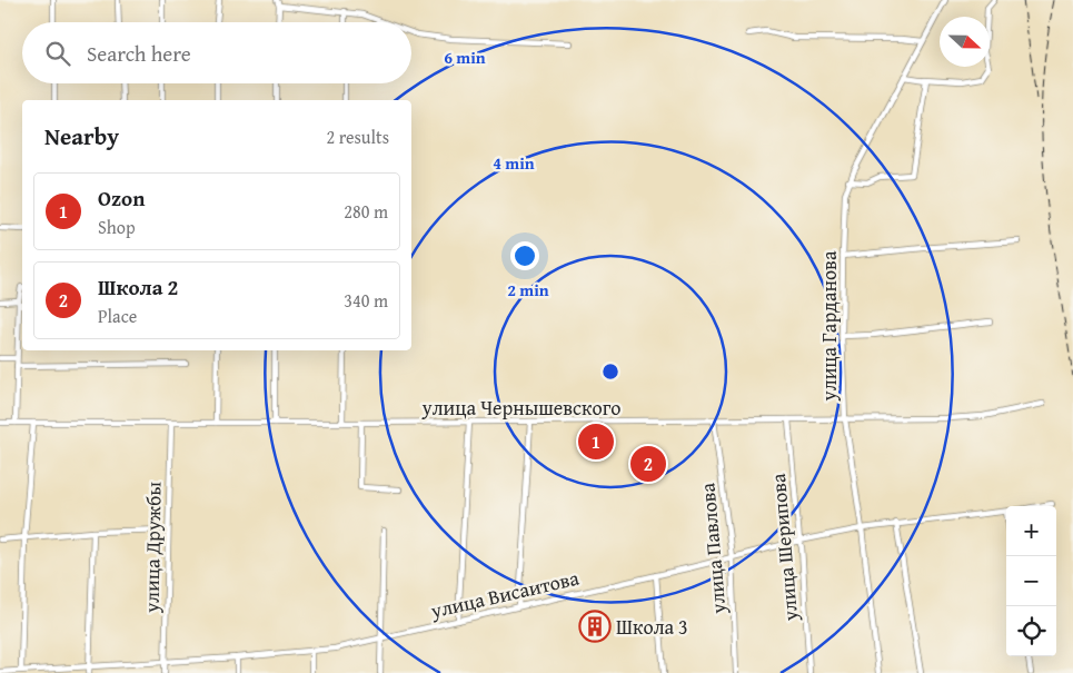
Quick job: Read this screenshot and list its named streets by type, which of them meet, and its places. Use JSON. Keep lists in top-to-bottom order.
{
  "streets": {
    "street": [
      "улица Гарданова",
      "улица Чернышевского",
      "улица Дружбы",
      "улица Шерипова",
      "улица Павлова",
      "улица Висаитова"
    ]
  },
  "crossings": [
    ["улица Гарданова", "улица Чернышевского"],
    ["улица Гарданова", "улица Висаитова"],
    ["улица Чернышевского", "улица Дружбы"],
    ["улица Чернышевского", "улица Шерипова"],
    ["улица Чернышевского", "улица Павлова"],
    ["улица Дружбы", "улица Висаитова"],
    ["улица Шерипова", "улица Висаитова"],
    ["улица Павлова", "улица Висаитова"]
  ],
  "places": {
    "building": ["Школа 3"]
  },
  "north": "right",
  "page": {
    "search": "Search here",
    "heading": ["Nearby", "2 results"],
    "list": [
      {
        "mark": "1",
        "name": "Ozon",
        "note": "Shop",
        "value": "280 m"
      },
      {
        "mark": "2",
        "name": "Школа 2",
        "note": "Place",
        "value": "340 m"
      }
    ],
    "pins": ["1", "2"],
    "map_buttons": ["+", "−"]
  },
  "rings": ["6 min", "4 min", "2 min"]
}
